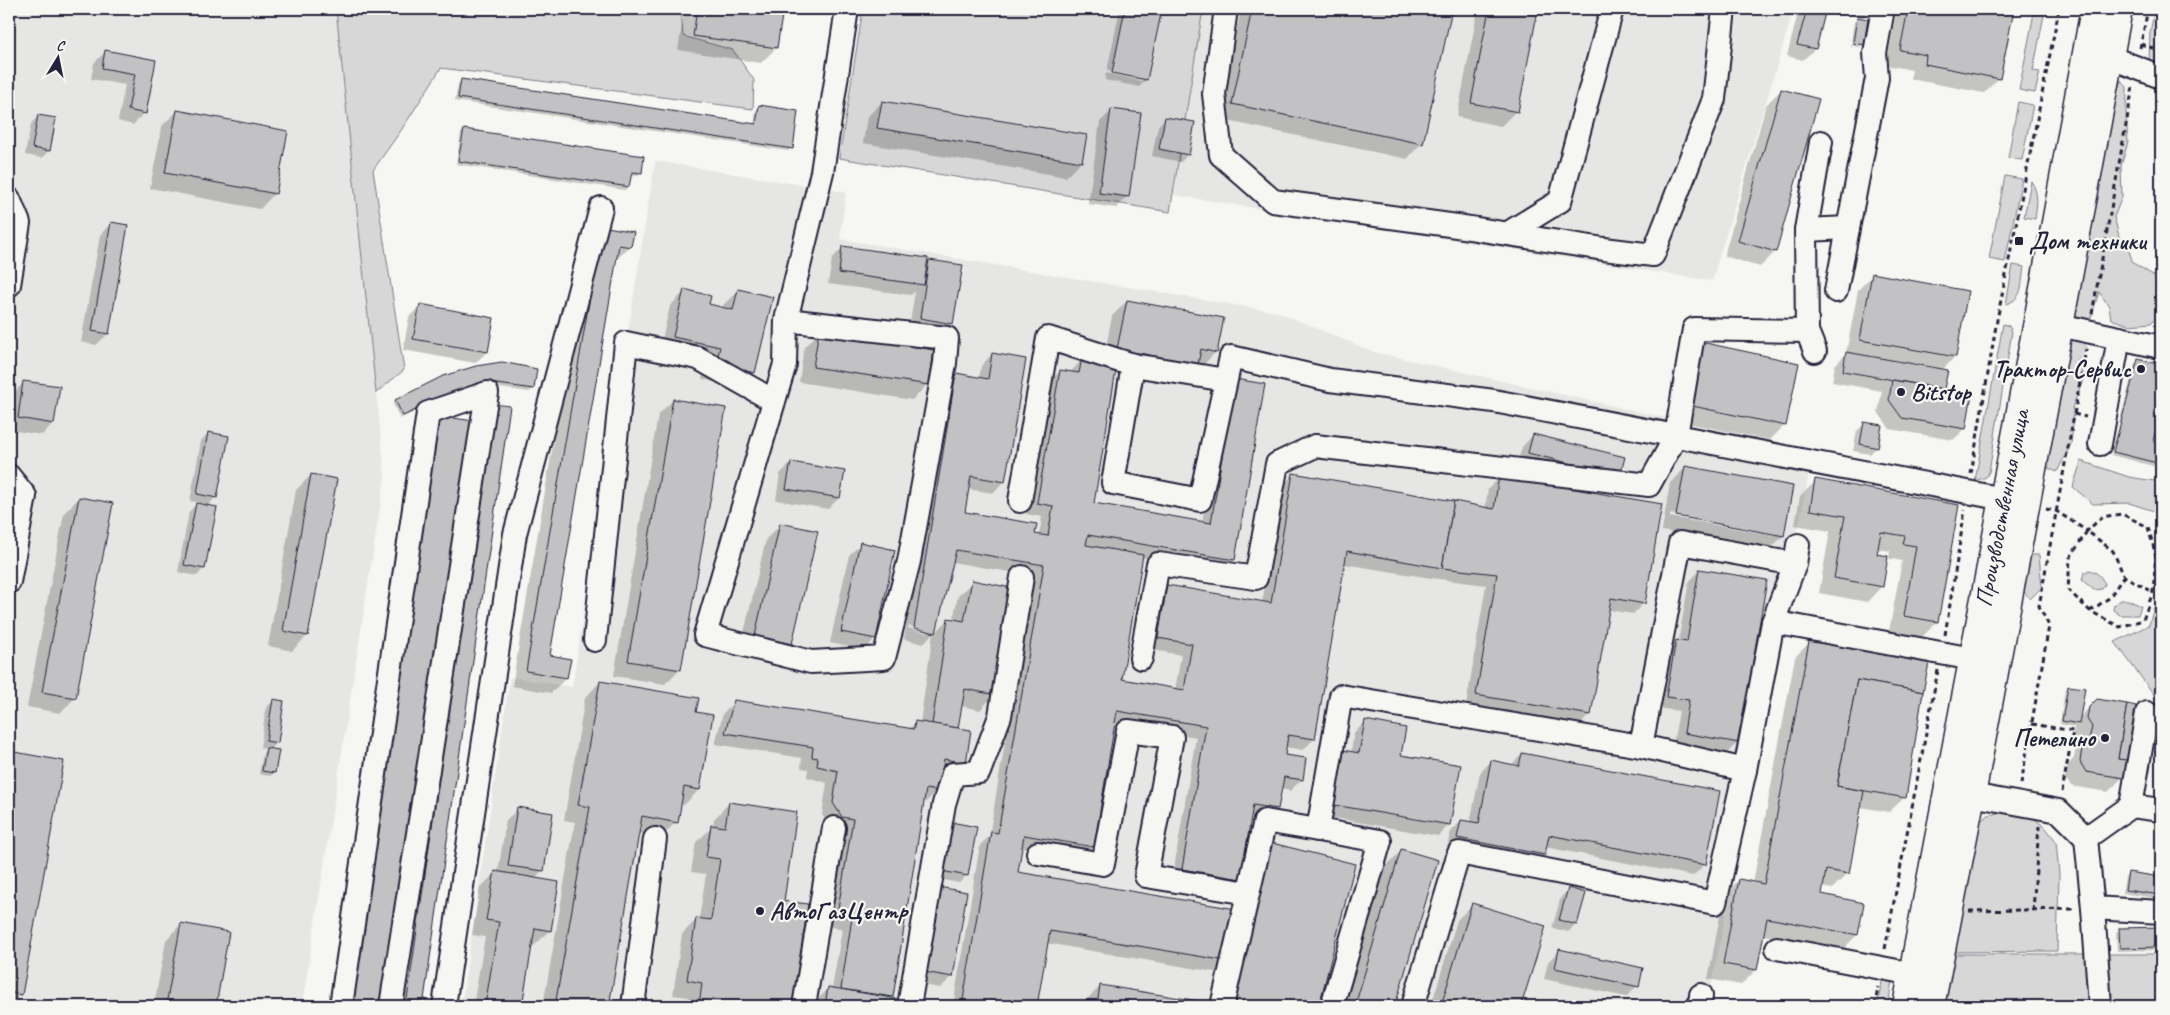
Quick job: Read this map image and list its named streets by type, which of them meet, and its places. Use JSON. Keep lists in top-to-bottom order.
{
  "streets": {
    "highway": ["Производственная улица"]
  },
  "places": {
    "transit": ["Дом техники"],
    "other": [
      "Трактор-Сервис",
      "Bitstop",
      "Петелино",
      "АвтоГазЦентр"
    ]
  },
  "north": "top"
}
